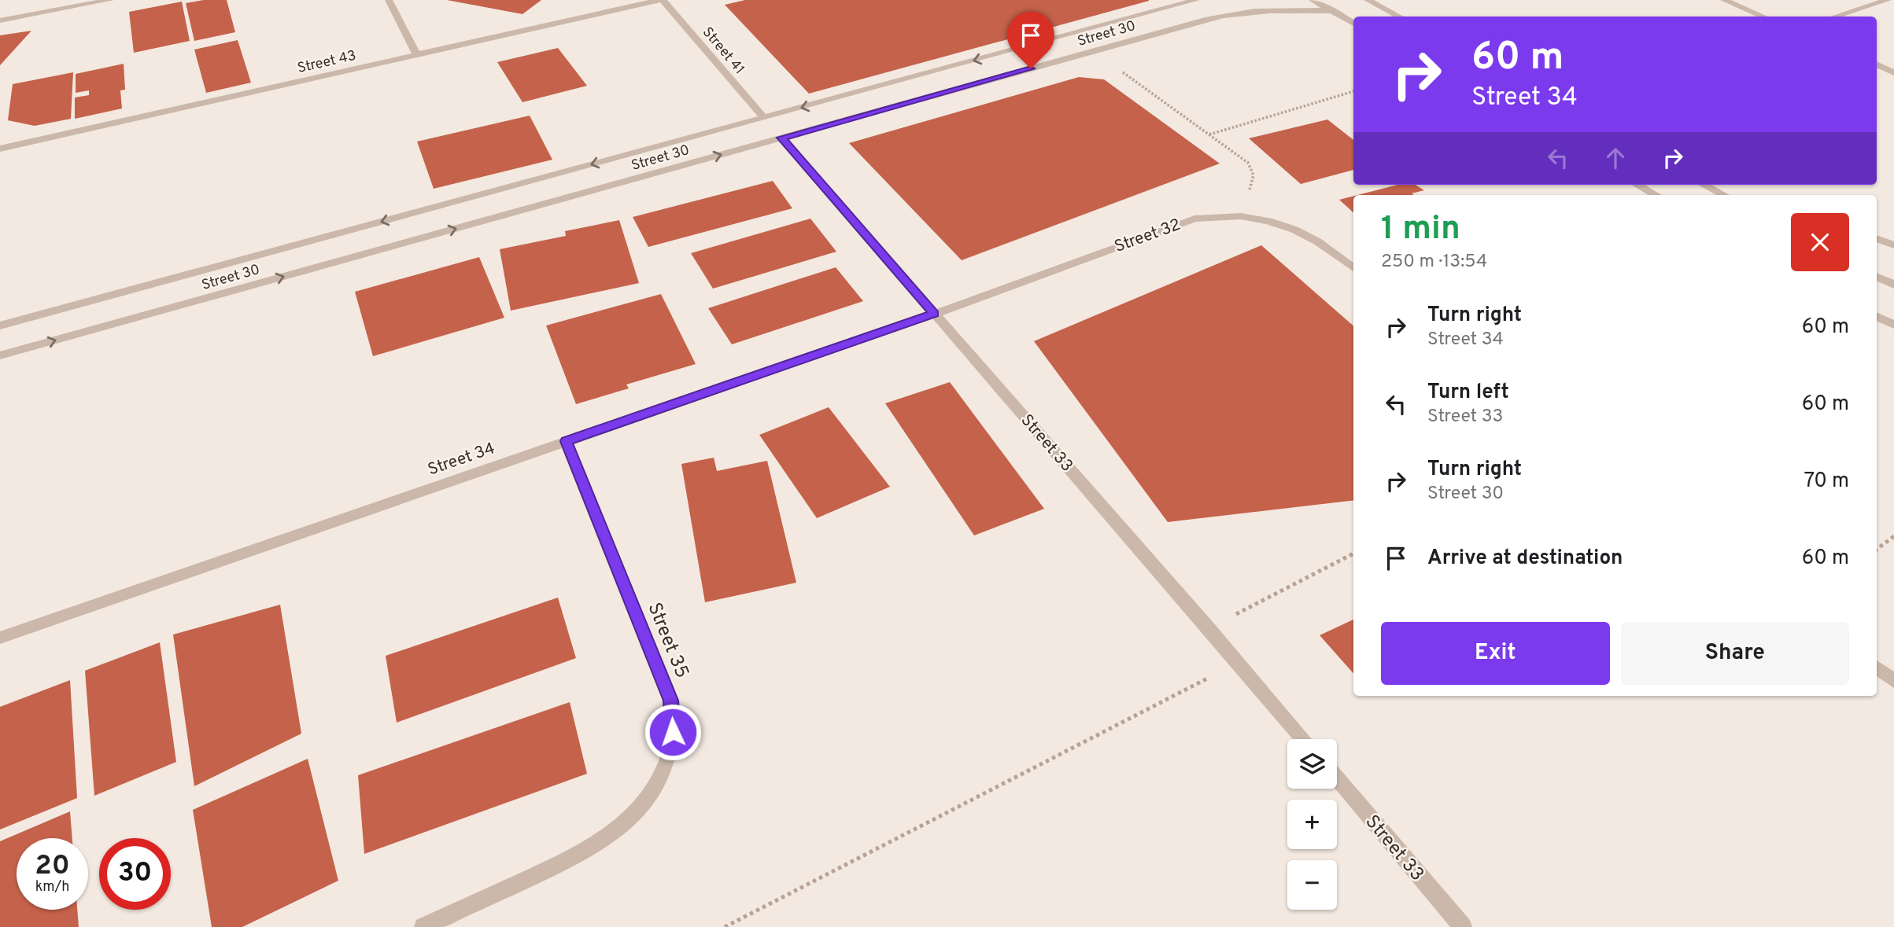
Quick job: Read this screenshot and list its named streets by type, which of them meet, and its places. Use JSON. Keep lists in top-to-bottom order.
{
  "streets": {
    "street": [
      "Street 30",
      "Street 41",
      "Street 43",
      "Street 32",
      "Street 33",
      "Street 34",
      "Street 35"
    ]
  },
  "crossings": [
    ["Street 30", "Street 41"],
    ["Street 30", "Street 33"],
    ["Street 41", "Street 43"],
    ["Street 32", "Street 33"],
    ["Street 32", "Street 34"],
    ["Street 33", "Street 34"],
    ["Street 34", "Street 35"]
  ],
  "page": {
    "turn": ["60 m", "Street 34"],
    "heading": ["1 min", "250 m · 13:54"],
    "list": [
      {
        "name": "Turn right",
        "note": "Street 34",
        "value": "60 m"
      },
      {
        "name": "Turn left",
        "note": "Street 33",
        "value": "60 m"
      },
      {
        "name": "Turn right",
        "note": "Street 30",
        "value": "70 m"
      },
      {
        "name": "Arrive at destination",
        "value": "60 m"
      }
    ],
    "buttons": ["Exit", "Share"],
    "map_buttons": ["+", "−"],
    "speed": "20 km/h",
    "limit": "30"
  }
}
